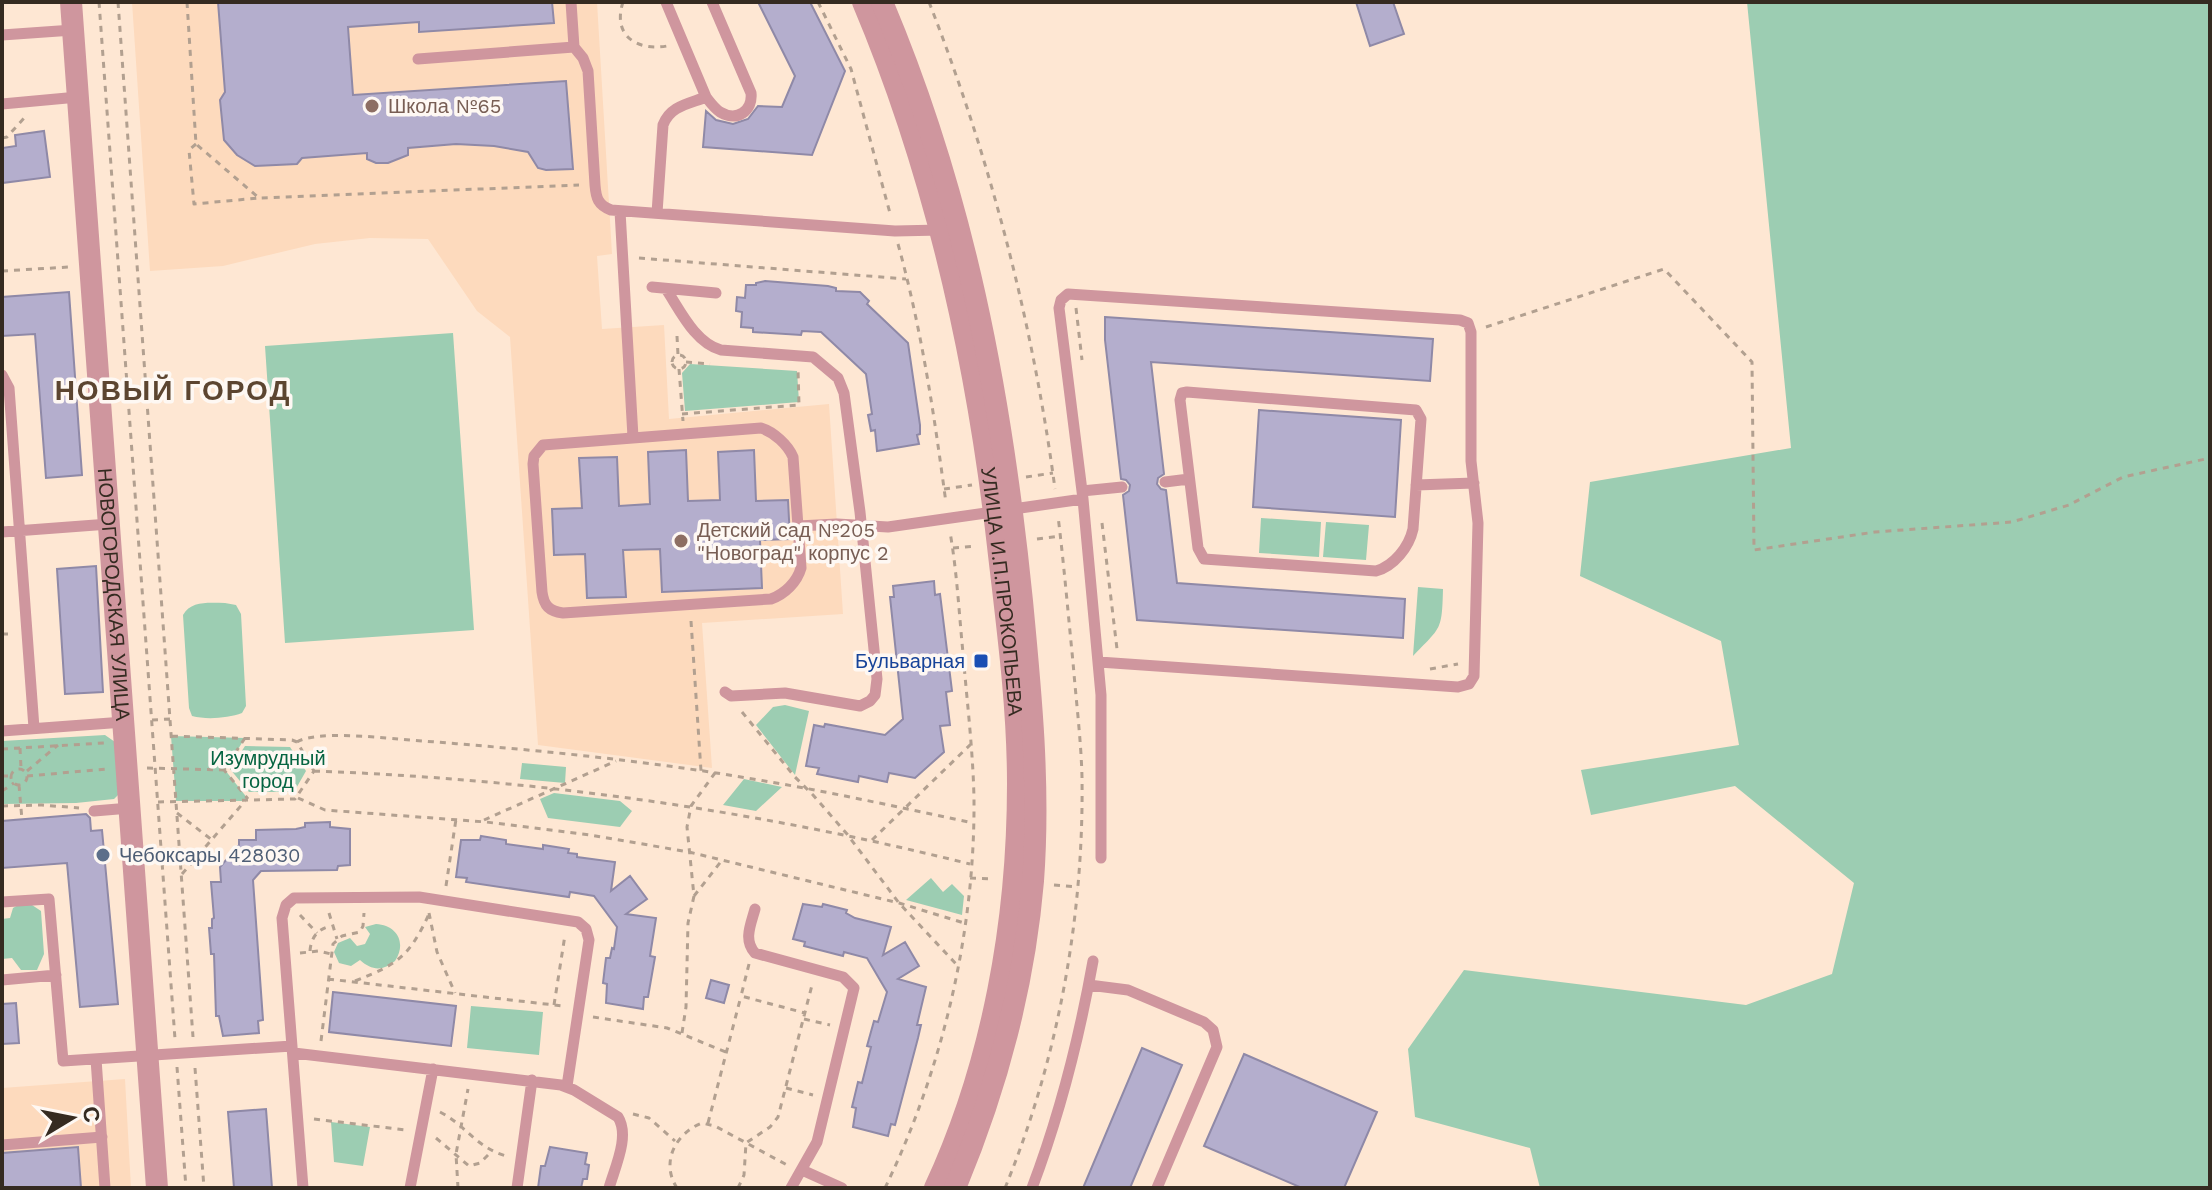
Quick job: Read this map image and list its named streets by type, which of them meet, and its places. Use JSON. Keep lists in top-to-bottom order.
{
  "streets": {
    "street": ["УЛИЦА И.П.ПРОКОПЬЕВА", "НОВОГОРОДСКАЯ УЛИЦА"]
  },
  "districts": ["НОВЫЙ ГОРОД"],
  "parks": ["Изумрудный город"],
  "places": {
    "other": ["Школа №65", "Детский сад №205 \"Новоград\" корпус 2", "Чебоксары 428030"],
    "transit": ["Бульварная"]
  },
  "north": "right"
}
